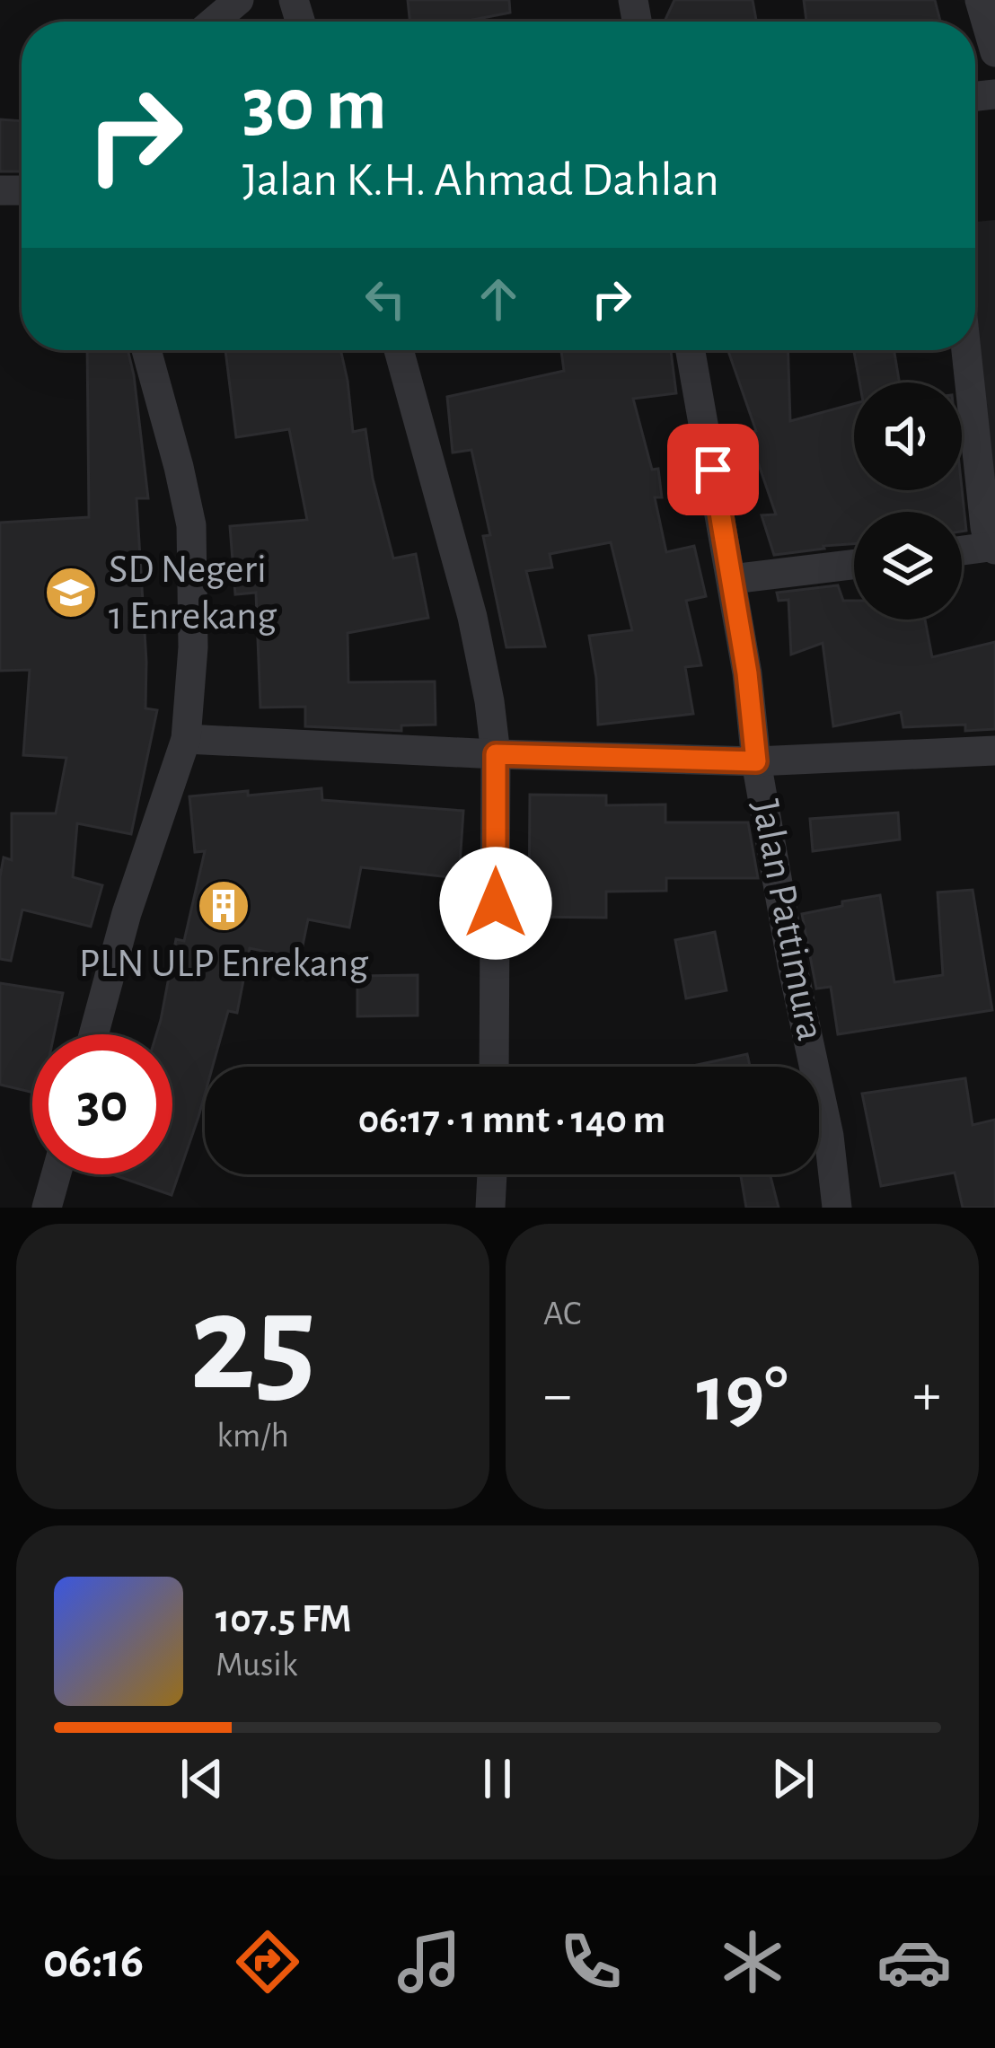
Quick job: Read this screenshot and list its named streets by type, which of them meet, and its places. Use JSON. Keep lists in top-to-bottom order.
{
  "streets": {
    "street": ["Jalan Pattimura"]
  },
  "places": {
    "school or university": ["SD Negeri 1 Enrekang"],
    "building": ["PLN ULP Enrekang"]
  },
  "page": {
    "turn": ["30 m", "Jalan K.H. Ahmad Dahlan"],
    "limit": "30",
    "trip": "06:17 · 1 mnt · 140 m",
    "tile": [
      ["25", "km/h"],
      "AC"
    ],
    "heat": ["−", "19°", "+"],
    "song": ["107.5 FM", "Musik"],
    "tabs": "06:16"
  }
}
